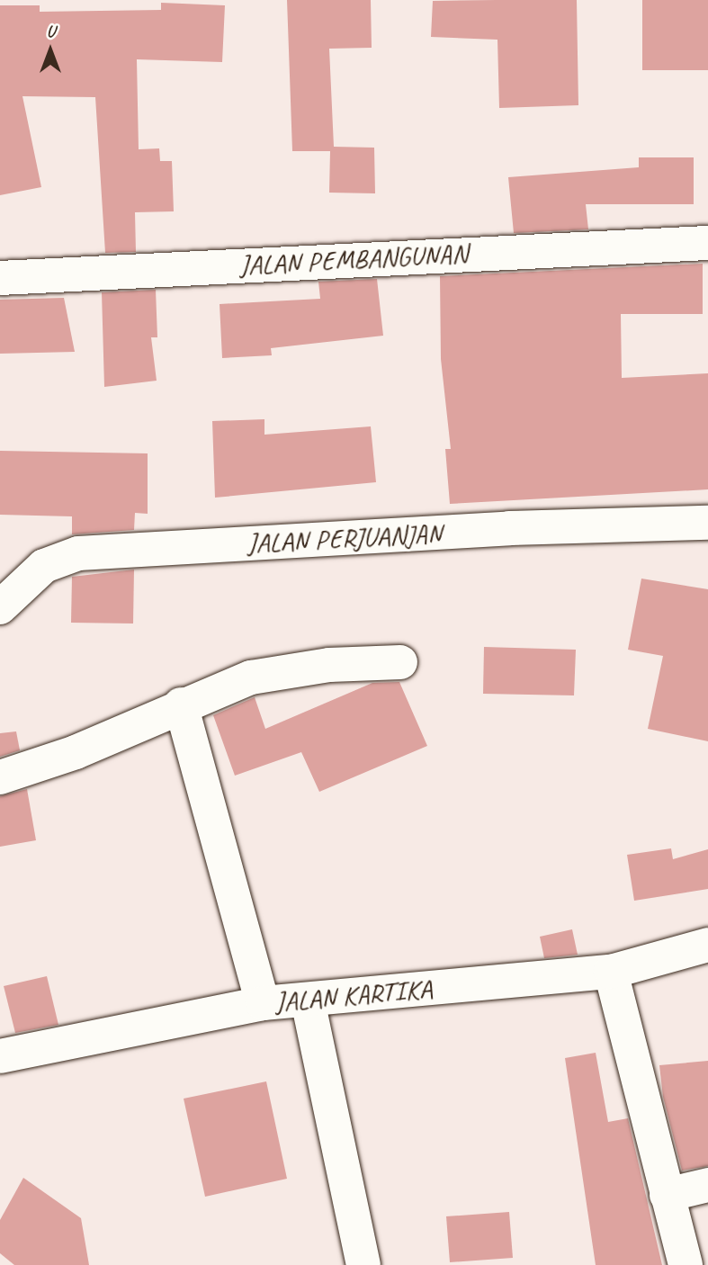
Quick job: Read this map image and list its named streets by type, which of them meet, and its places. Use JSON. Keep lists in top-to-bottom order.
{
  "streets": {
    "street": ["JALAN PEMBANGUNAN", "JALAN PERJUANJAN", "JALAN KARTIKA"]
  },
  "north": "top"
}
